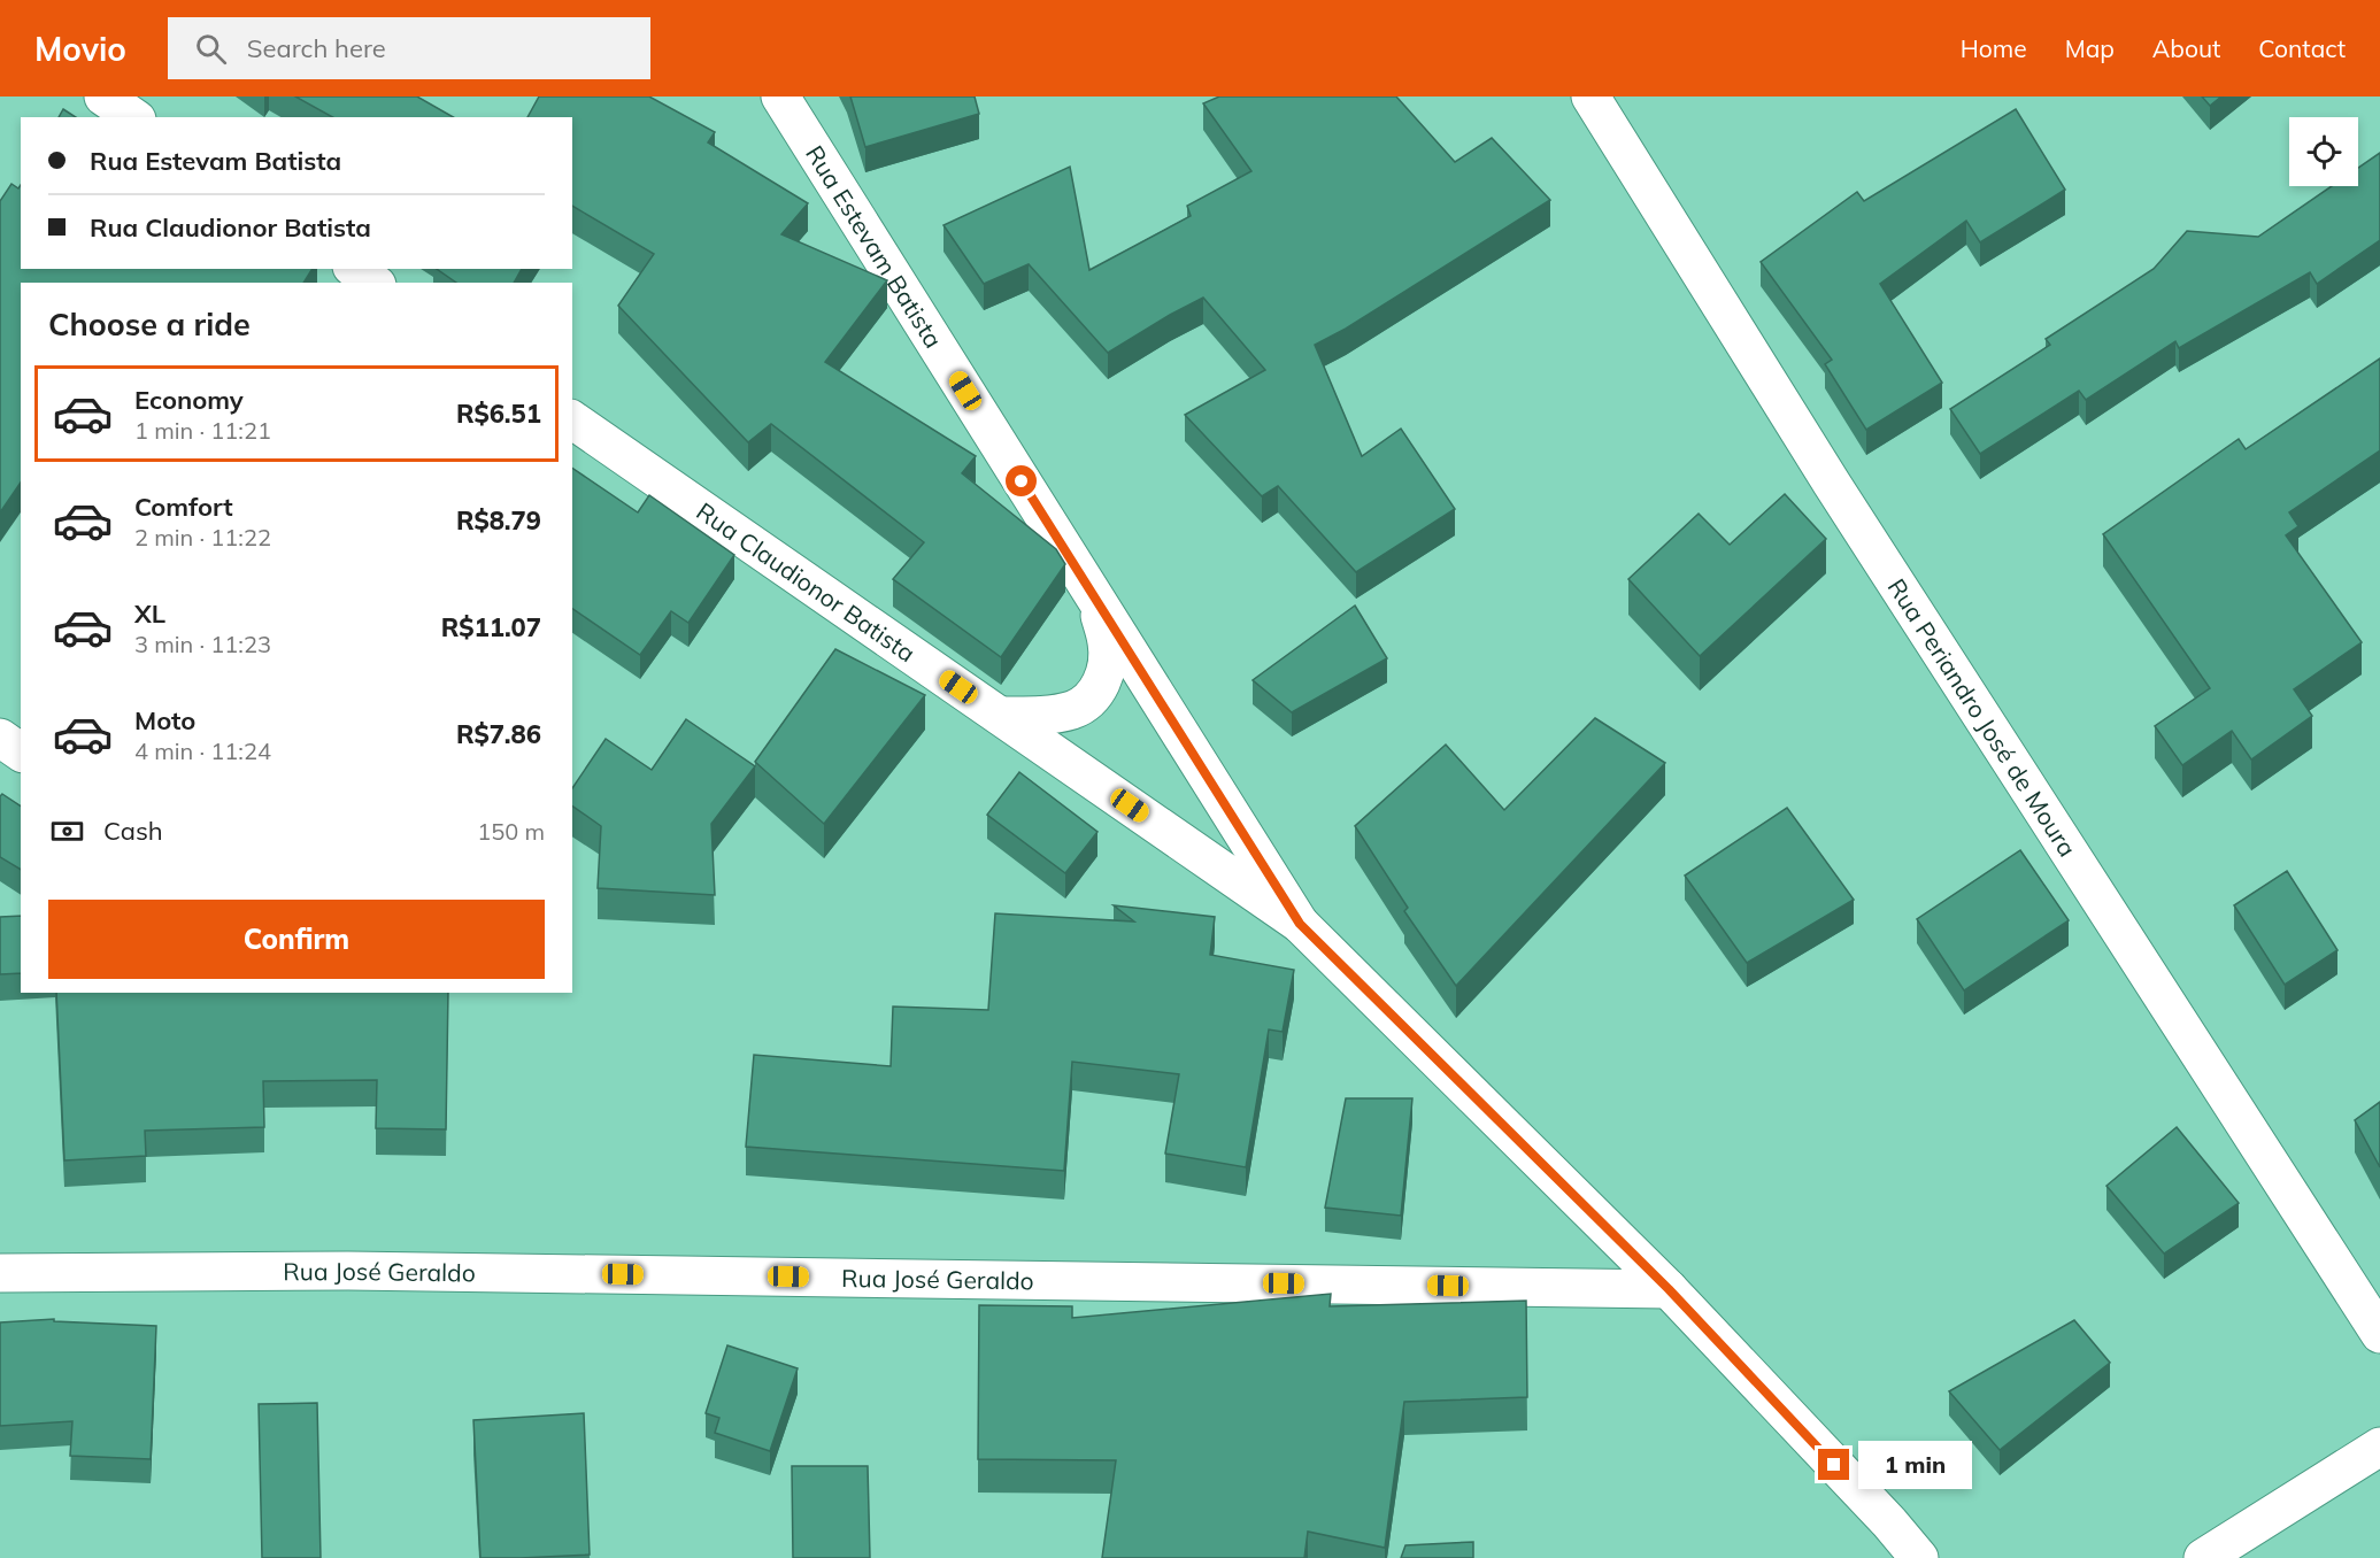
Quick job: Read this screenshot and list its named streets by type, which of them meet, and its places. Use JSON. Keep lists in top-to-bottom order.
{
  "streets": {
    "street": [
      "Rua Estevam Batista",
      "Rua Claudionor Batista",
      "Rua Periandro José de Moura",
      "Rua José Geraldo"
    ]
  },
  "crossings": [
    ["Rua Estevam Batista", "Rua Claudionor Batista"],
    ["Rua Claudionor Batista", "Rua José Geraldo"]
  ],
  "page": {
    "header": "Movio",
    "search": "Search here",
    "nav": [
      "Home",
      "Map",
      "About",
      "Contact"
    ],
    "banner": ["Rua Estevam Batista", "Rua Claudionor Batista"],
    "heading": "Choose a ride",
    "list": [
      {
        "name": "Economy",
        "note": "1 min · 11:21",
        "value": "R$6.51"
      },
      {
        "name": "Comfort",
        "note": "2 min · 11:22",
        "value": "R$8.79"
      },
      {
        "name": "XL",
        "note": "3 min · 11:23",
        "value": "R$11.07"
      },
      {
        "name": "Moto",
        "note": "4 min · 11:24",
        "value": "R$7.86"
      }
    ],
    "pay": ["Cash", "150 m"],
    "buttons": "Confirm",
    "bubble": "1 min"
  }
}
